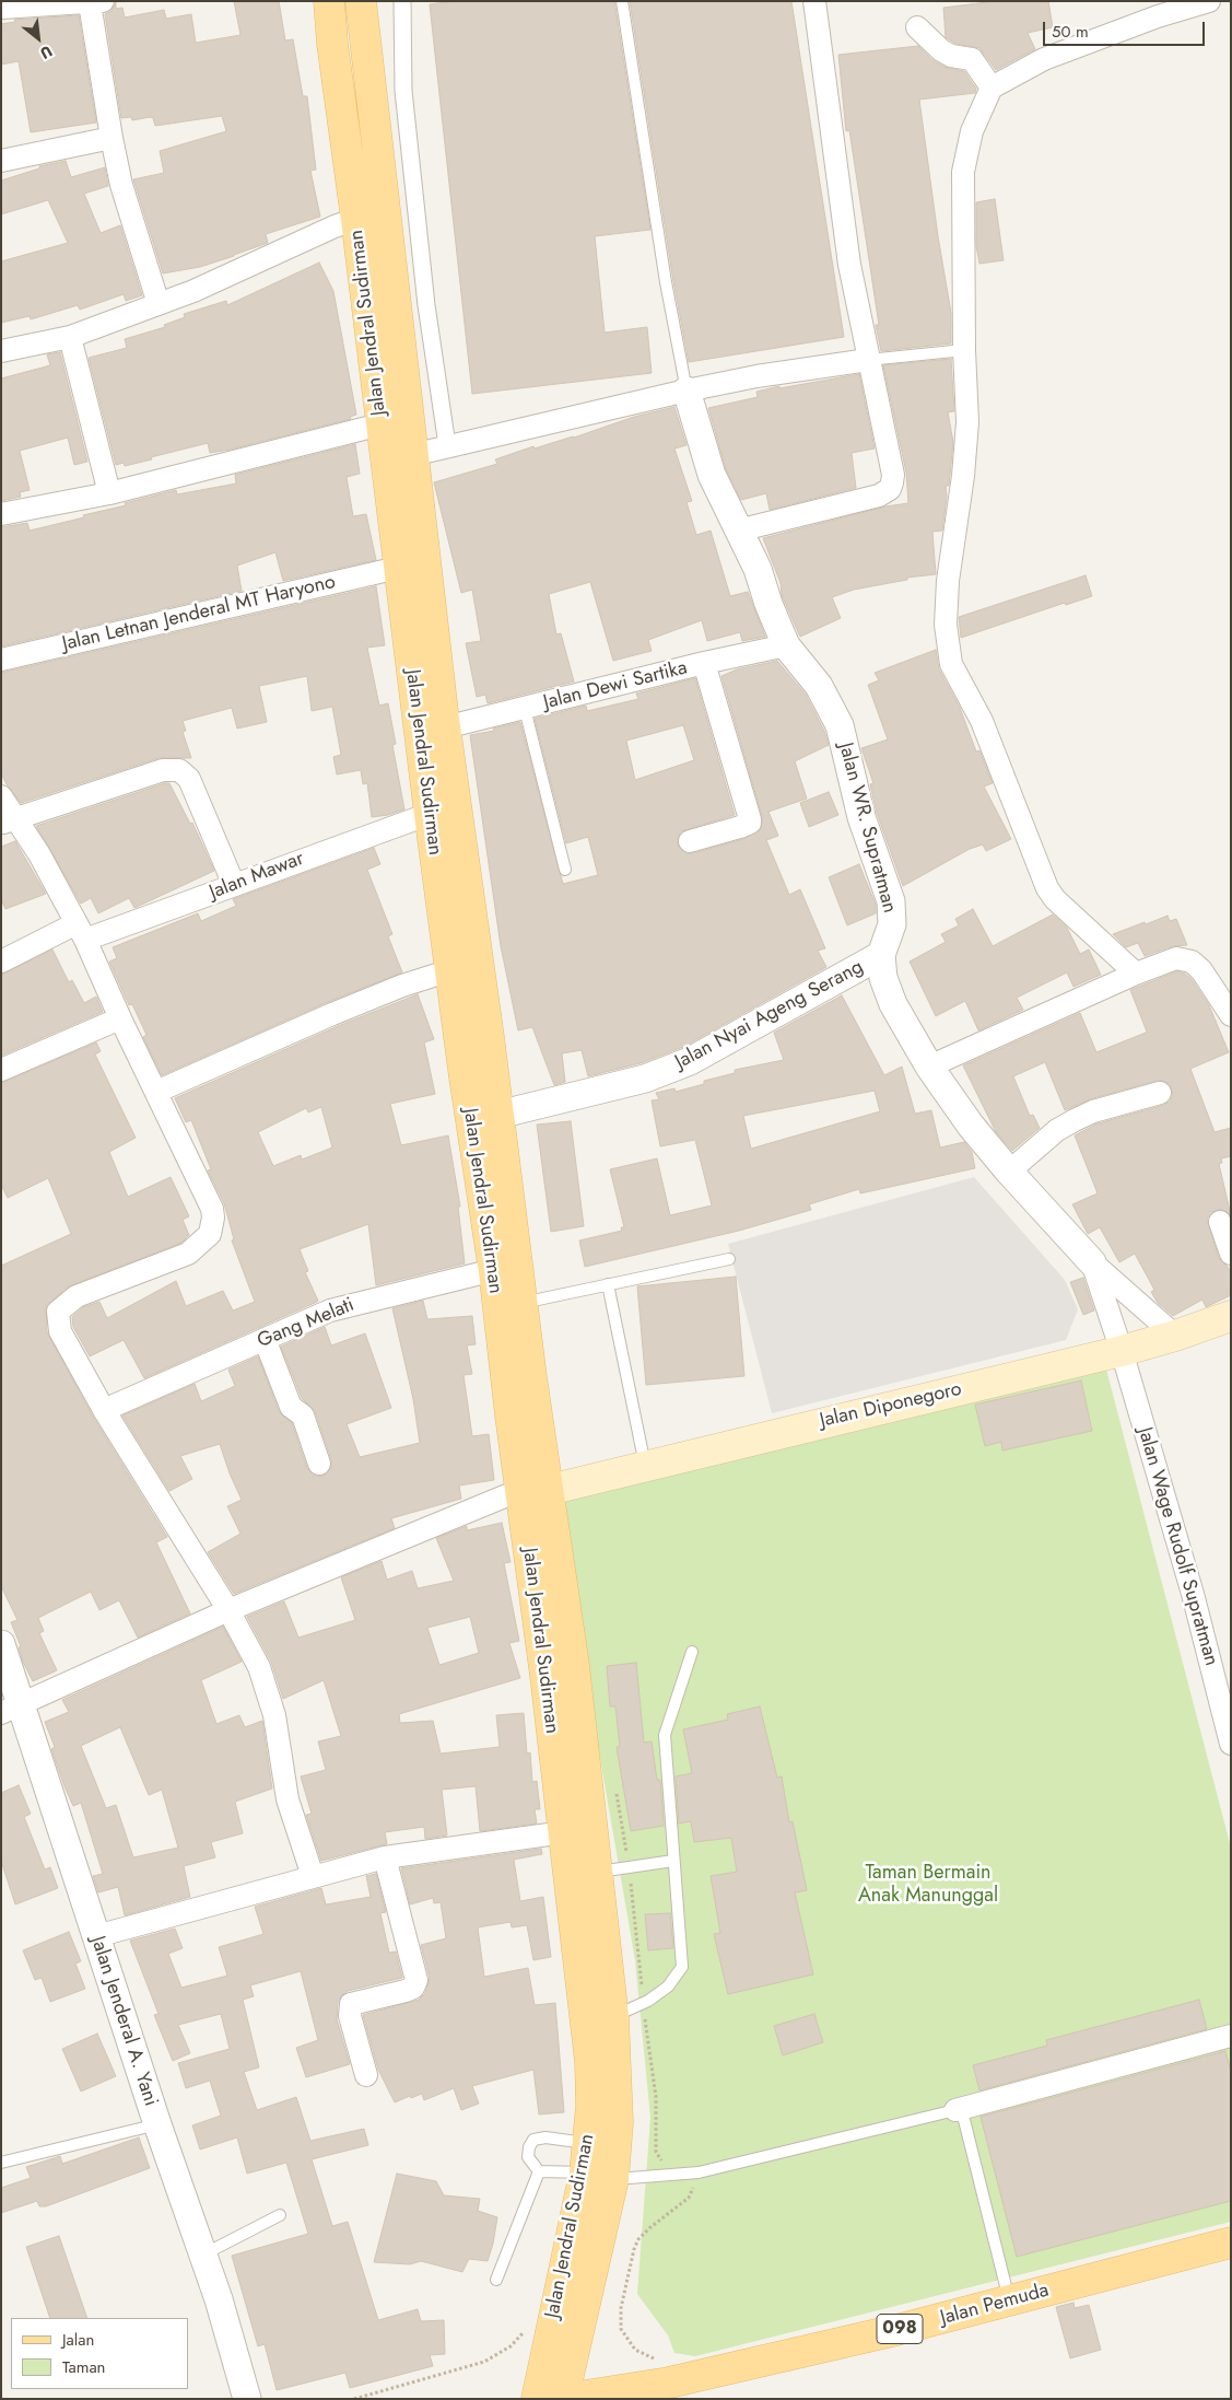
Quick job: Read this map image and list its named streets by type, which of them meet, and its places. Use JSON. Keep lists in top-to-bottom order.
{
  "streets": {
    "main road": [
      "Jalan Jendral Sudirman",
      "Jalan Diponegoro",
      "Jalan Pemuda",
      "098"
    ],
    "street": [
      "Jalan Letnan Jenderal MT Haryono",
      "Jalan Dewi Sartika",
      "Jalan WR. Supratman",
      "Jalan Mawar",
      "Jalan Nyai Ageng Serang",
      "Gang Melati",
      "Jalan Wage Rudolf Supratman",
      "Jalan Jenderal A. Yani"
    ]
  },
  "crossings": [
    ["Jalan Jendral Sudirman", "Jalan Letnan Jenderal MT Haryono"],
    ["Jalan Jendral Sudirman", "Jalan Dewi Sartika"],
    ["Jalan Jendral Sudirman", "Jalan Mawar"],
    ["Jalan Jendral Sudirman", "Jalan Nyai Ageng Serang"],
    ["Jalan Jendral Sudirman", "Gang Melati"],
    ["Jalan Jendral Sudirman", "Jalan Diponegoro"],
    ["Jalan Jendral Sudirman", "Jalan Pemuda"],
    ["Jalan Dewi Sartika", "Jalan WR. Supratman"],
    ["Jalan WR. Supratman", "Jalan Nyai Ageng Serang"],
    ["Jalan WR. Supratman", "Jalan Diponegoro"],
    ["Jalan WR. Supratman", "Jalan Wage Rudolf Supratman"],
    ["Jalan Diponegoro", "Jalan Wage Rudolf Supratman"]
  ],
  "parks": ["Taman Bermain Anak Manunggal"],
  "legend": ["Jalan", "Taman"],
  "scale_bar": "50 m",
  "north": "bottom right"
}
